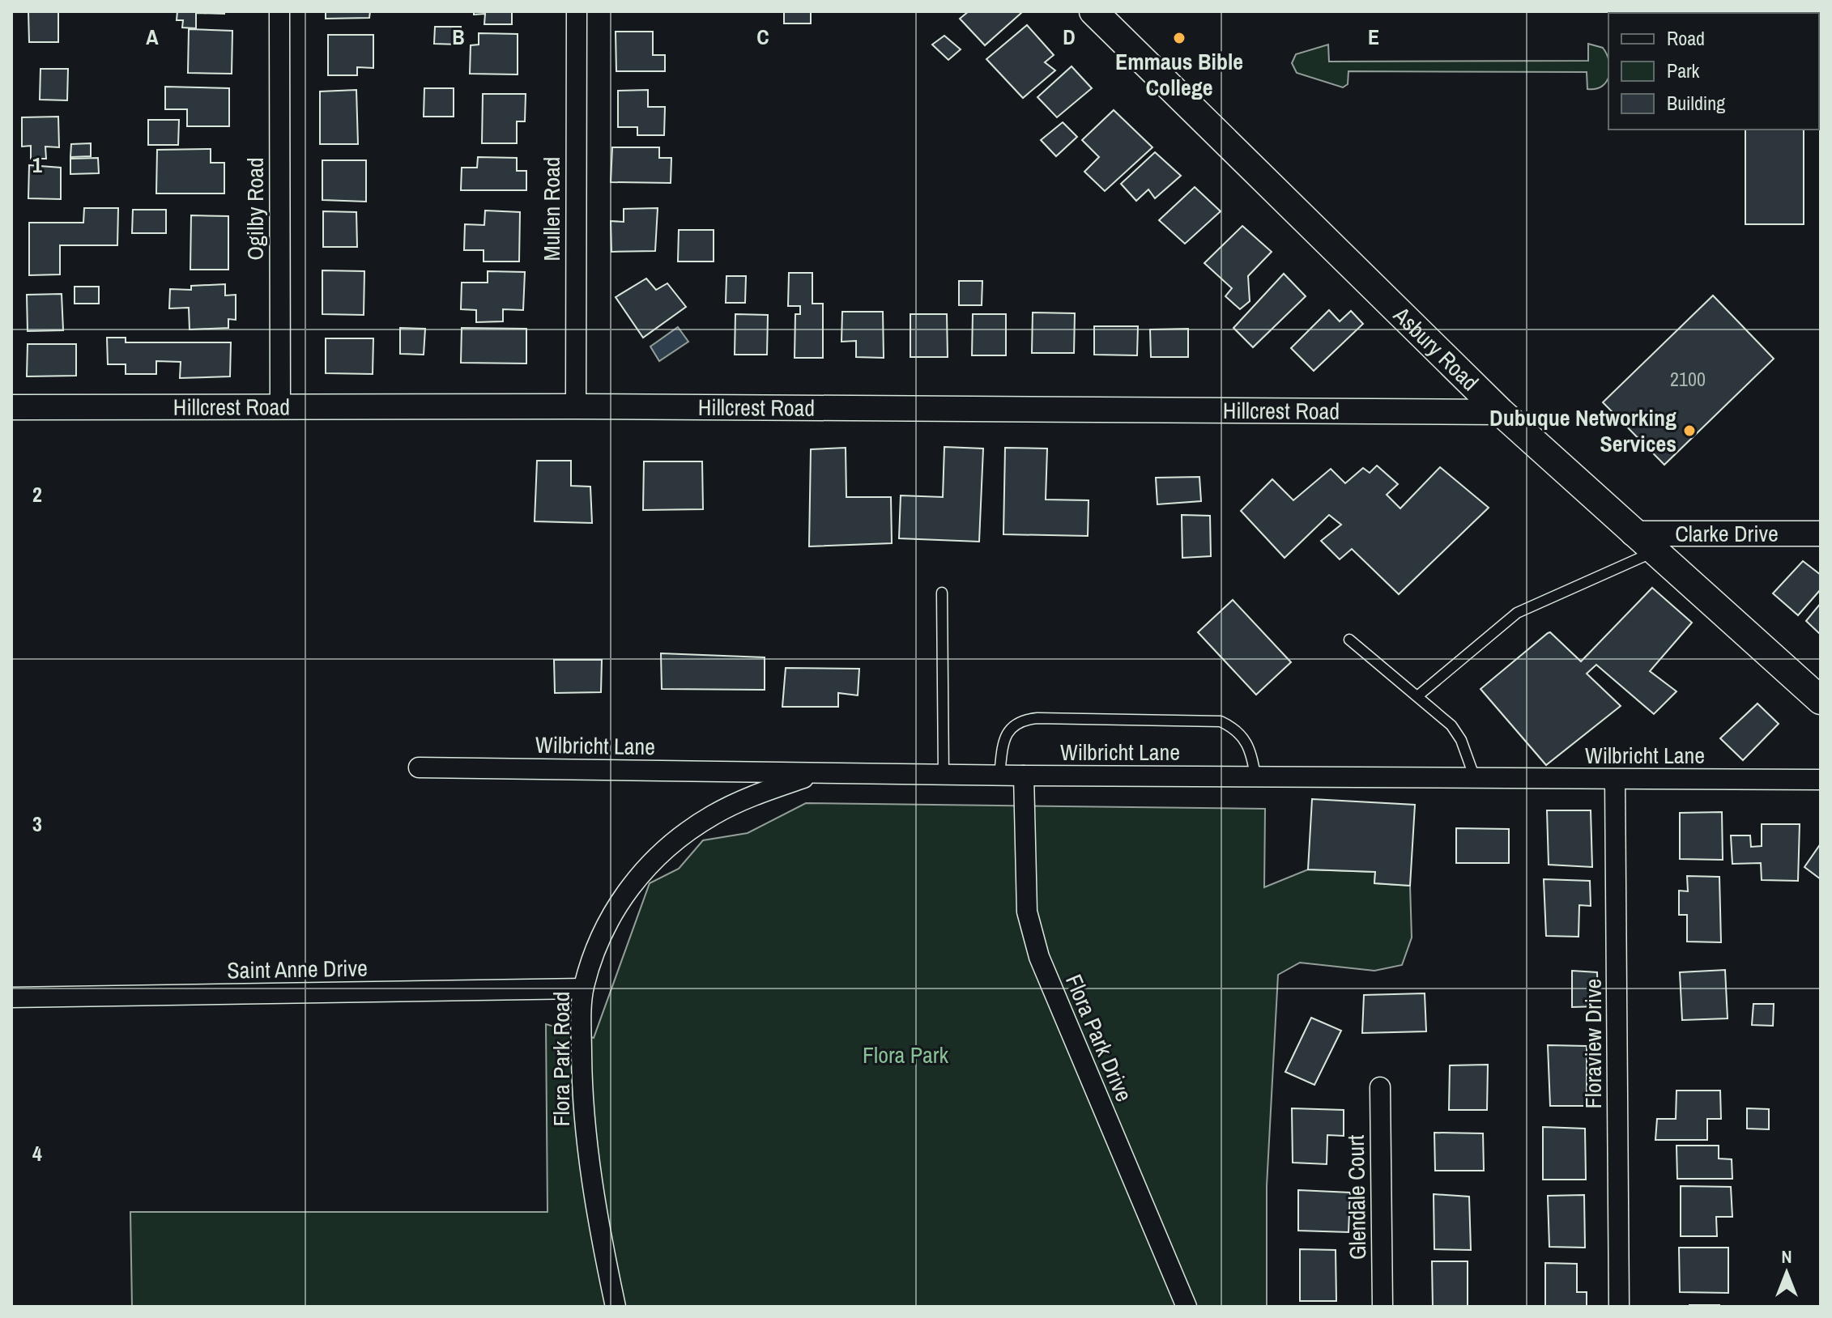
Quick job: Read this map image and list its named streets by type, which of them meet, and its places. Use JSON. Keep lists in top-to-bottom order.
{
  "streets": {
    "main road": ["Asbury Road"],
    "street": [
      "Ogilby Road",
      "Mullen Road",
      "Hillcrest Road",
      "Clarke Drive",
      "Wilbricht Lane",
      "Saint Anne Drive",
      "Flora Park Drive",
      "Floraview Drive",
      "Flora Park Road",
      "Glendale Court"
    ]
  },
  "crossings": [
    ["Ogilby Road", "Hillcrest Road"],
    ["Mullen Road", "Hillcrest Road"],
    ["Asbury Road", "Hillcrest Road"],
    ["Asbury Road", "Clarke Drive"],
    ["Wilbricht Lane", "Flora Park Drive"],
    ["Wilbricht Lane", "Floraview Drive"],
    ["Wilbricht Lane", "Flora Park Road"],
    ["Saint Anne Drive", "Flora Park Road"]
  ],
  "parks": ["Flora Park"],
  "places": ["Emmaus Bible College", "Dubuque Networking Services"],
  "house_numbers": ["2100"],
  "legend": ["Road", "Park", "Building"],
  "north": "top",
  "grid": {
    "columns": [
      "A",
      "B",
      "C",
      "D",
      "E"
    ],
    "rows": [
      "1",
      "2",
      "3",
      "4"
    ]
  }
}
